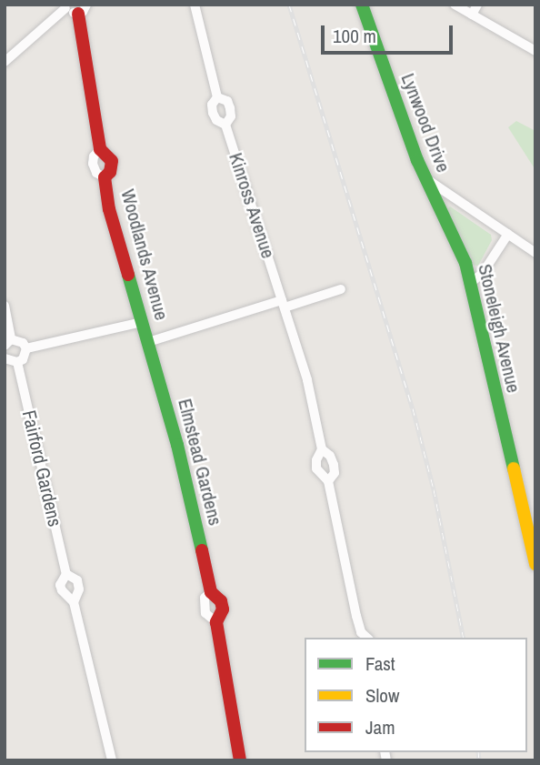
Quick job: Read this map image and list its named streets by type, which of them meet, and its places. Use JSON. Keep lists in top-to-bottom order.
{
  "streets": {
    "street": [
      "Lynwood Drive",
      "Kinross Avenue",
      "Woodlands Avenue",
      "Stoneleigh Avenue",
      "Elmstead Gardens",
      "Fairford Gardens"
    ]
  },
  "crossings": [
    ["Lynwood Drive", "Stoneleigh Avenue"],
    ["Woodlands Avenue", "Elmstead Gardens"]
  ],
  "legend": ["Fast", "Slow", "Jam"],
  "scale_bar": "100 m"
}
